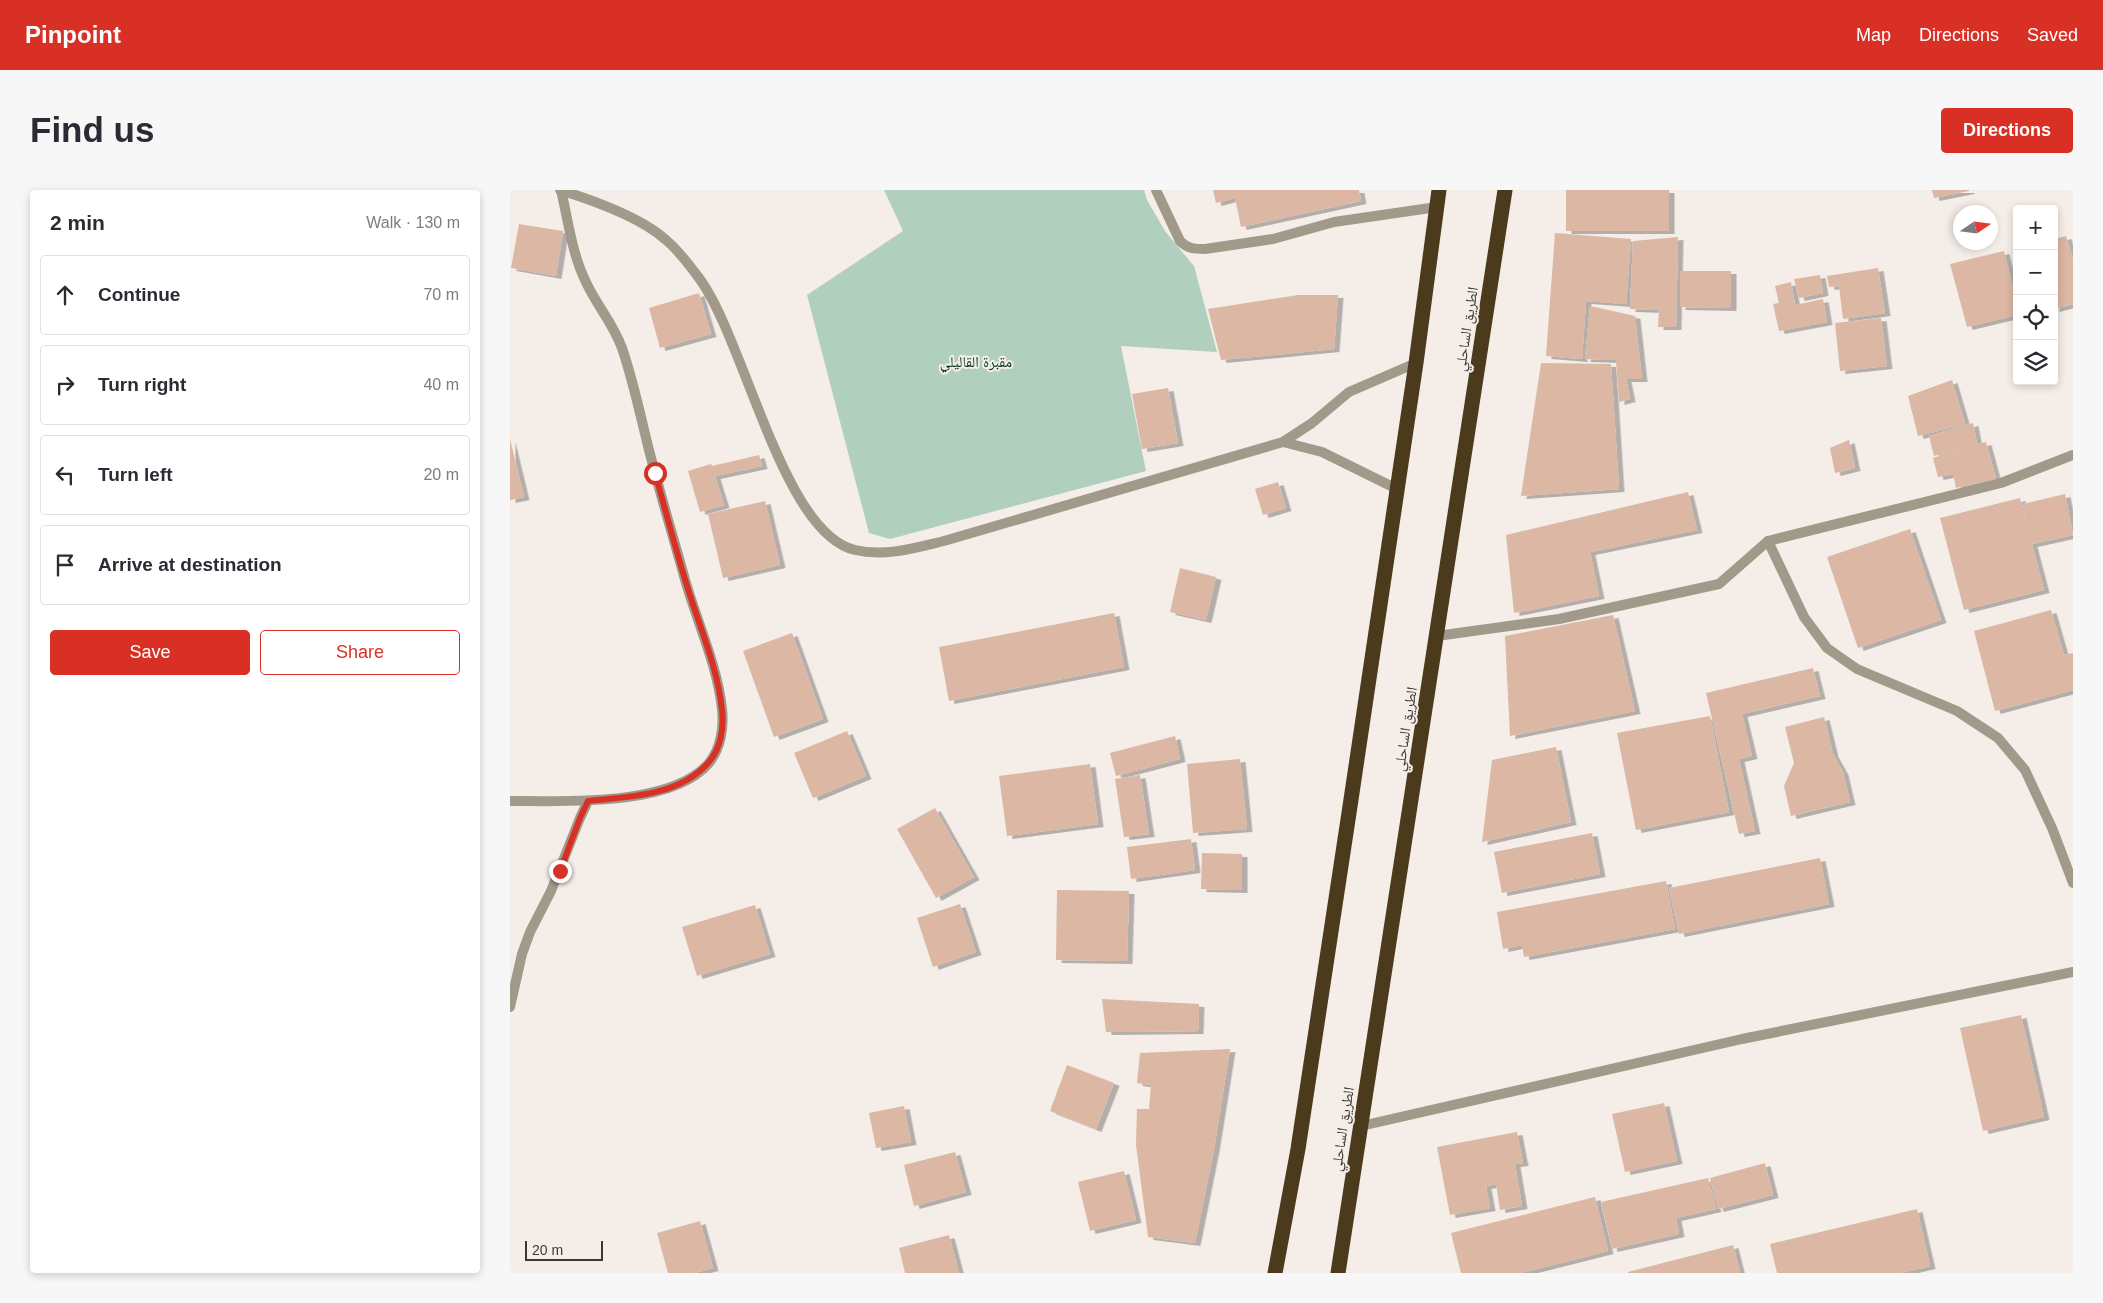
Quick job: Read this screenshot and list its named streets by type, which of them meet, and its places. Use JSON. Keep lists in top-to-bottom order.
{
  "streets": {
    "highway": ["الطريق الساحلي"]
  },
  "parks": ["مقبرة القاليلي"],
  "scale_bar": "20 m",
  "north": "right",
  "page": {
    "header": "Pinpoint",
    "nav": ["Map", "Directions", "Saved"],
    "buttons": [
      "Directions",
      ["Save", "Share"]
    ],
    "title": "Find us",
    "heading": ["2 min", "Walk · 130 m"],
    "map_buttons": ["+", "−"],
    "list": [
      ["Continue", "70 m"],
      ["Turn right", "40 m"],
      ["Turn left", "20 m"],
      "Arrive at destination"
    ],
    "scale": "20 m"
  }
}
